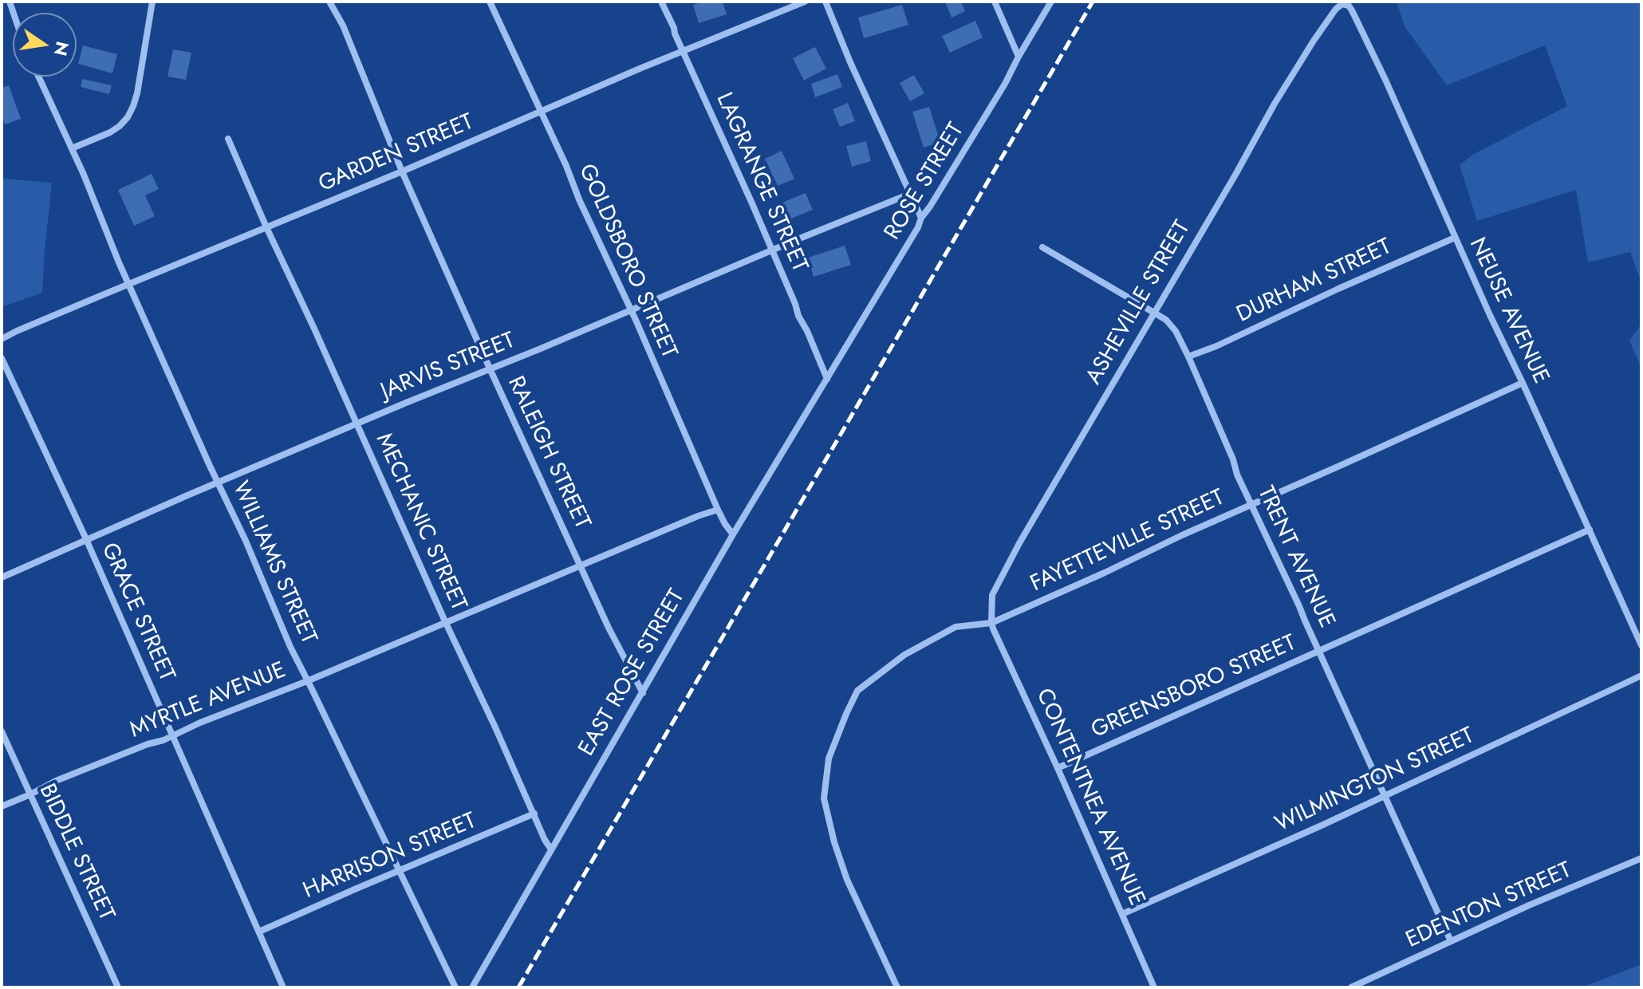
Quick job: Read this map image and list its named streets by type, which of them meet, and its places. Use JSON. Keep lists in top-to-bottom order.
{
  "streets": {
    "street": [
      "GARDEN STREET",
      "ROSE STREET",
      "LAGRANGE STREET",
      "GOLDSBORO STREET",
      "DURHAM STREET",
      "ASHEVILLE STREET",
      "NEUSE AVENUE",
      "JARVIS STREET",
      "RALEIGH STREET",
      "MECHANIC STREET",
      "FAYETTEVILLE STREET",
      "TRENT AVENUE",
      "WILLIAMS STREET",
      "GRACE STREET",
      "EAST ROSE STREET",
      "GREENSBORO STREET",
      "MYRTLE AVENUE",
      "WILMINGTON STREET",
      "CONTENTNEA AVENUE",
      "BIDDLE STREET",
      "HARRISON STREET",
      "EDENTON STREET"
    ]
  },
  "crossings": [
    ["GARDEN STREET", "LAGRANGE STREET"],
    ["GARDEN STREET", "GOLDSBORO STREET"],
    ["GARDEN STREET", "RALEIGH STREET"],
    ["GARDEN STREET", "MECHANIC STREET"],
    ["GARDEN STREET", "WILLIAMS STREET"],
    ["ROSE STREET", "LAGRANGE STREET"],
    ["ROSE STREET", "EAST ROSE STREET"],
    ["LAGRANGE STREET", "JARVIS STREET"],
    ["LAGRANGE STREET", "EAST ROSE STREET"],
    ["GOLDSBORO STREET", "JARVIS STREET"],
    ["GOLDSBORO STREET", "EAST ROSE STREET"],
    ["GOLDSBORO STREET", "MYRTLE AVENUE"],
    ["DURHAM STREET", "NEUSE AVENUE"],
    ["DURHAM STREET", "TRENT AVENUE"],
    ["ASHEVILLE STREET", "NEUSE AVENUE"],
    ["ASHEVILLE STREET", "FAYETTEVILLE STREET"],
    ["ASHEVILLE STREET", "TRENT AVENUE"],
    ["ASHEVILLE STREET", "CONTENTNEA AVENUE"],
    ["NEUSE AVENUE", "FAYETTEVILLE STREET"],
    ["NEUSE AVENUE", "GREENSBORO STREET"],
    ["JARVIS STREET", "RALEIGH STREET"],
    ["JARVIS STREET", "MECHANIC STREET"],
    ["JARVIS STREET", "WILLIAMS STREET"],
    ["JARVIS STREET", "GRACE STREET"],
    ["RALEIGH STREET", "EAST ROSE STREET"],
    ["RALEIGH STREET", "MYRTLE AVENUE"],
    ["MECHANIC STREET", "EAST ROSE STREET"],
    ["MECHANIC STREET", "MYRTLE AVENUE"],
    ["MECHANIC STREET", "HARRISON STREET"],
    ["FAYETTEVILLE STREET", "TRENT AVENUE"],
    ["FAYETTEVILLE STREET", "CONTENTNEA AVENUE"],
    ["TRENT AVENUE", "GREENSBORO STREET"],
    ["TRENT AVENUE", "WILMINGTON STREET"],
    ["TRENT AVENUE", "EDENTON STREET"],
    ["WILLIAMS STREET", "MYRTLE AVENUE"],
    ["WILLIAMS STREET", "HARRISON STREET"],
    ["GRACE STREET", "MYRTLE AVENUE"],
    ["GRACE STREET", "HARRISON STREET"],
    ["GREENSBORO STREET", "CONTENTNEA AVENUE"],
    ["MYRTLE AVENUE", "BIDDLE STREET"],
    ["WILMINGTON STREET", "CONTENTNEA AVENUE"]
  ],
  "north": "right"
}
